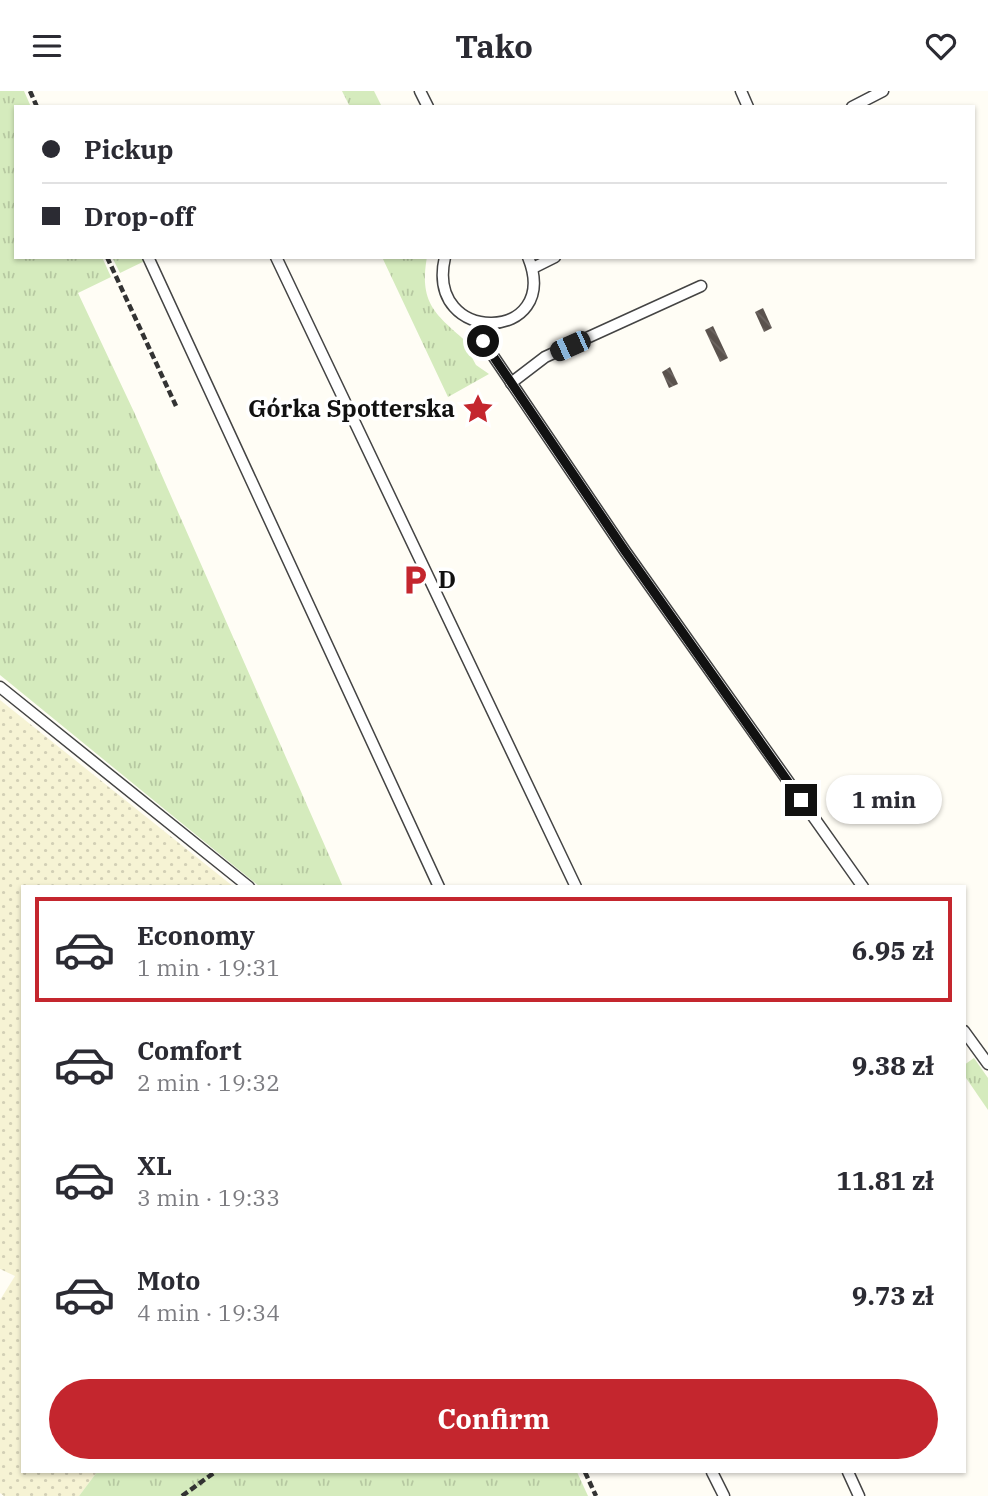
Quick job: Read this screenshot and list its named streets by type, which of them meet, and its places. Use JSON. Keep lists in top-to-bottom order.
{
  "places": {
    "place": ["Górka Spotterska"],
    "parking": ["D"]
  },
  "page": {
    "header": "Tako",
    "banner": ["Pickup", "Drop-off"],
    "bubble": "1 min",
    "list": [
      {
        "name": "Economy",
        "note": "1 min · 19:31",
        "value": "6.95 zł"
      },
      {
        "name": "Comfort",
        "note": "2 min · 19:32",
        "value": "9.38 zł"
      },
      {
        "name": "XL",
        "note": "3 min · 19:33",
        "value": "11.81 zł"
      },
      {
        "name": "Moto",
        "note": "4 min · 19:34",
        "value": "9.73 zł"
      }
    ],
    "buttons": "Confirm"
  }
}
